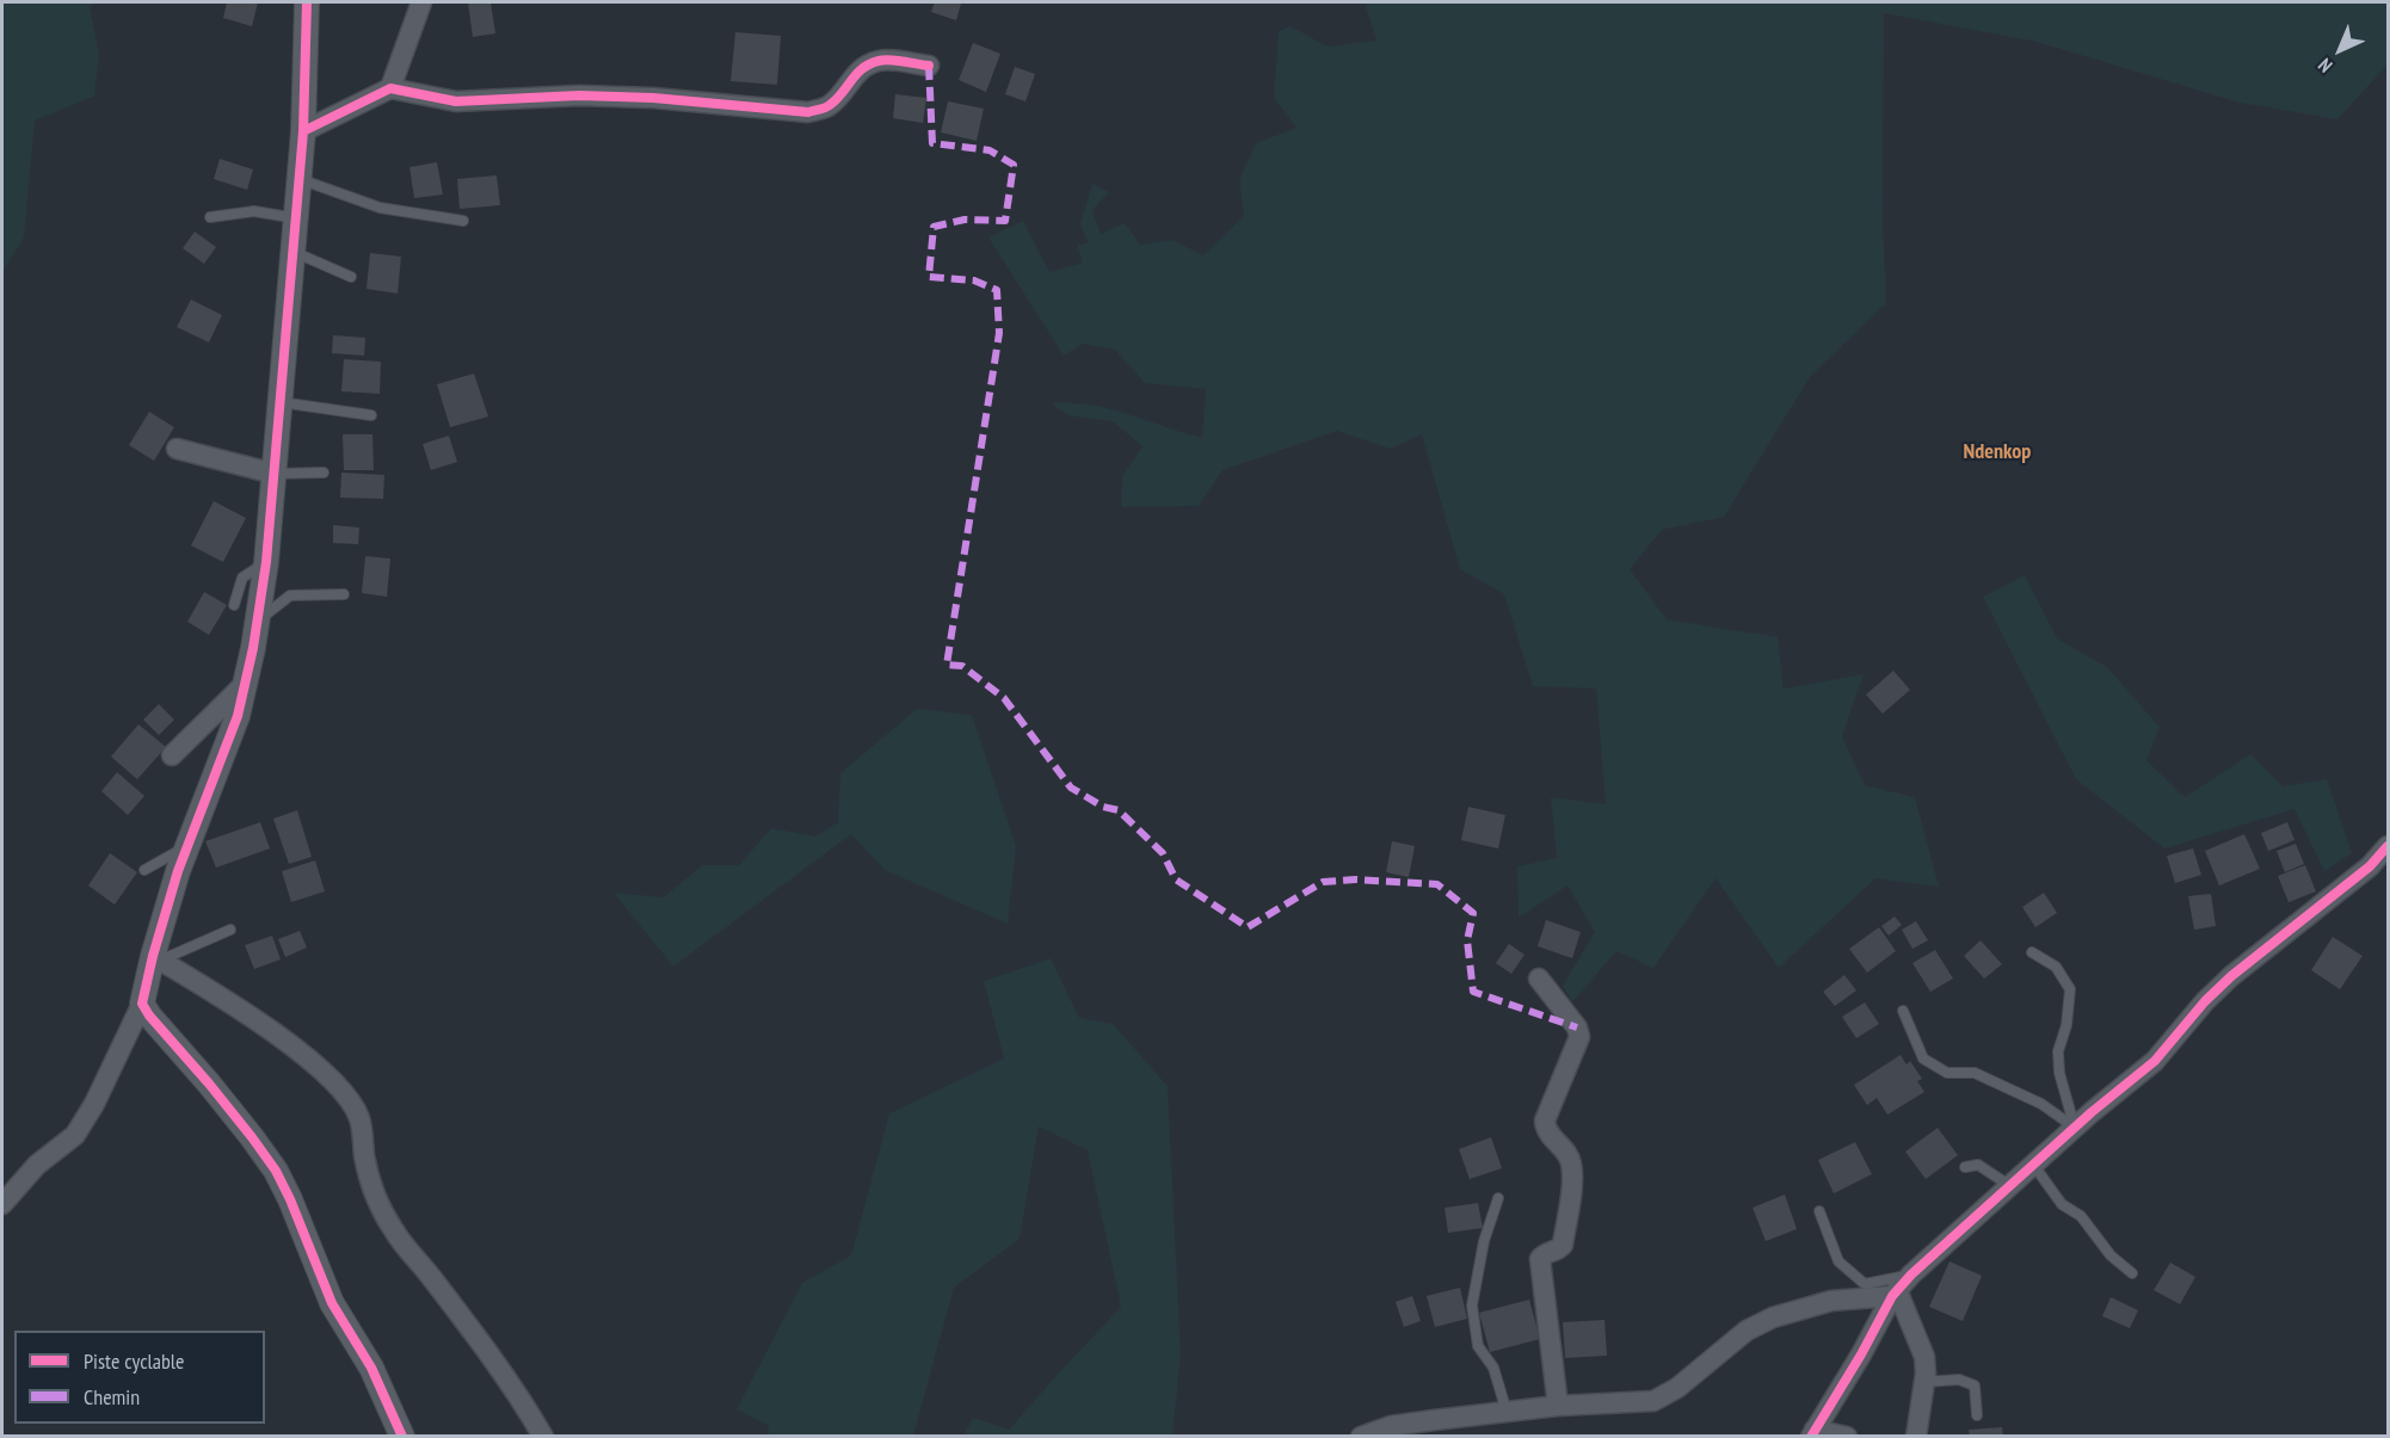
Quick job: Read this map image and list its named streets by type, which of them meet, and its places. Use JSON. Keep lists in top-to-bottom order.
{
  "districts": ["Ndenkop"],
  "legend": ["Piste cyclable", "Chemin"],
  "north": "bottom left"
}
